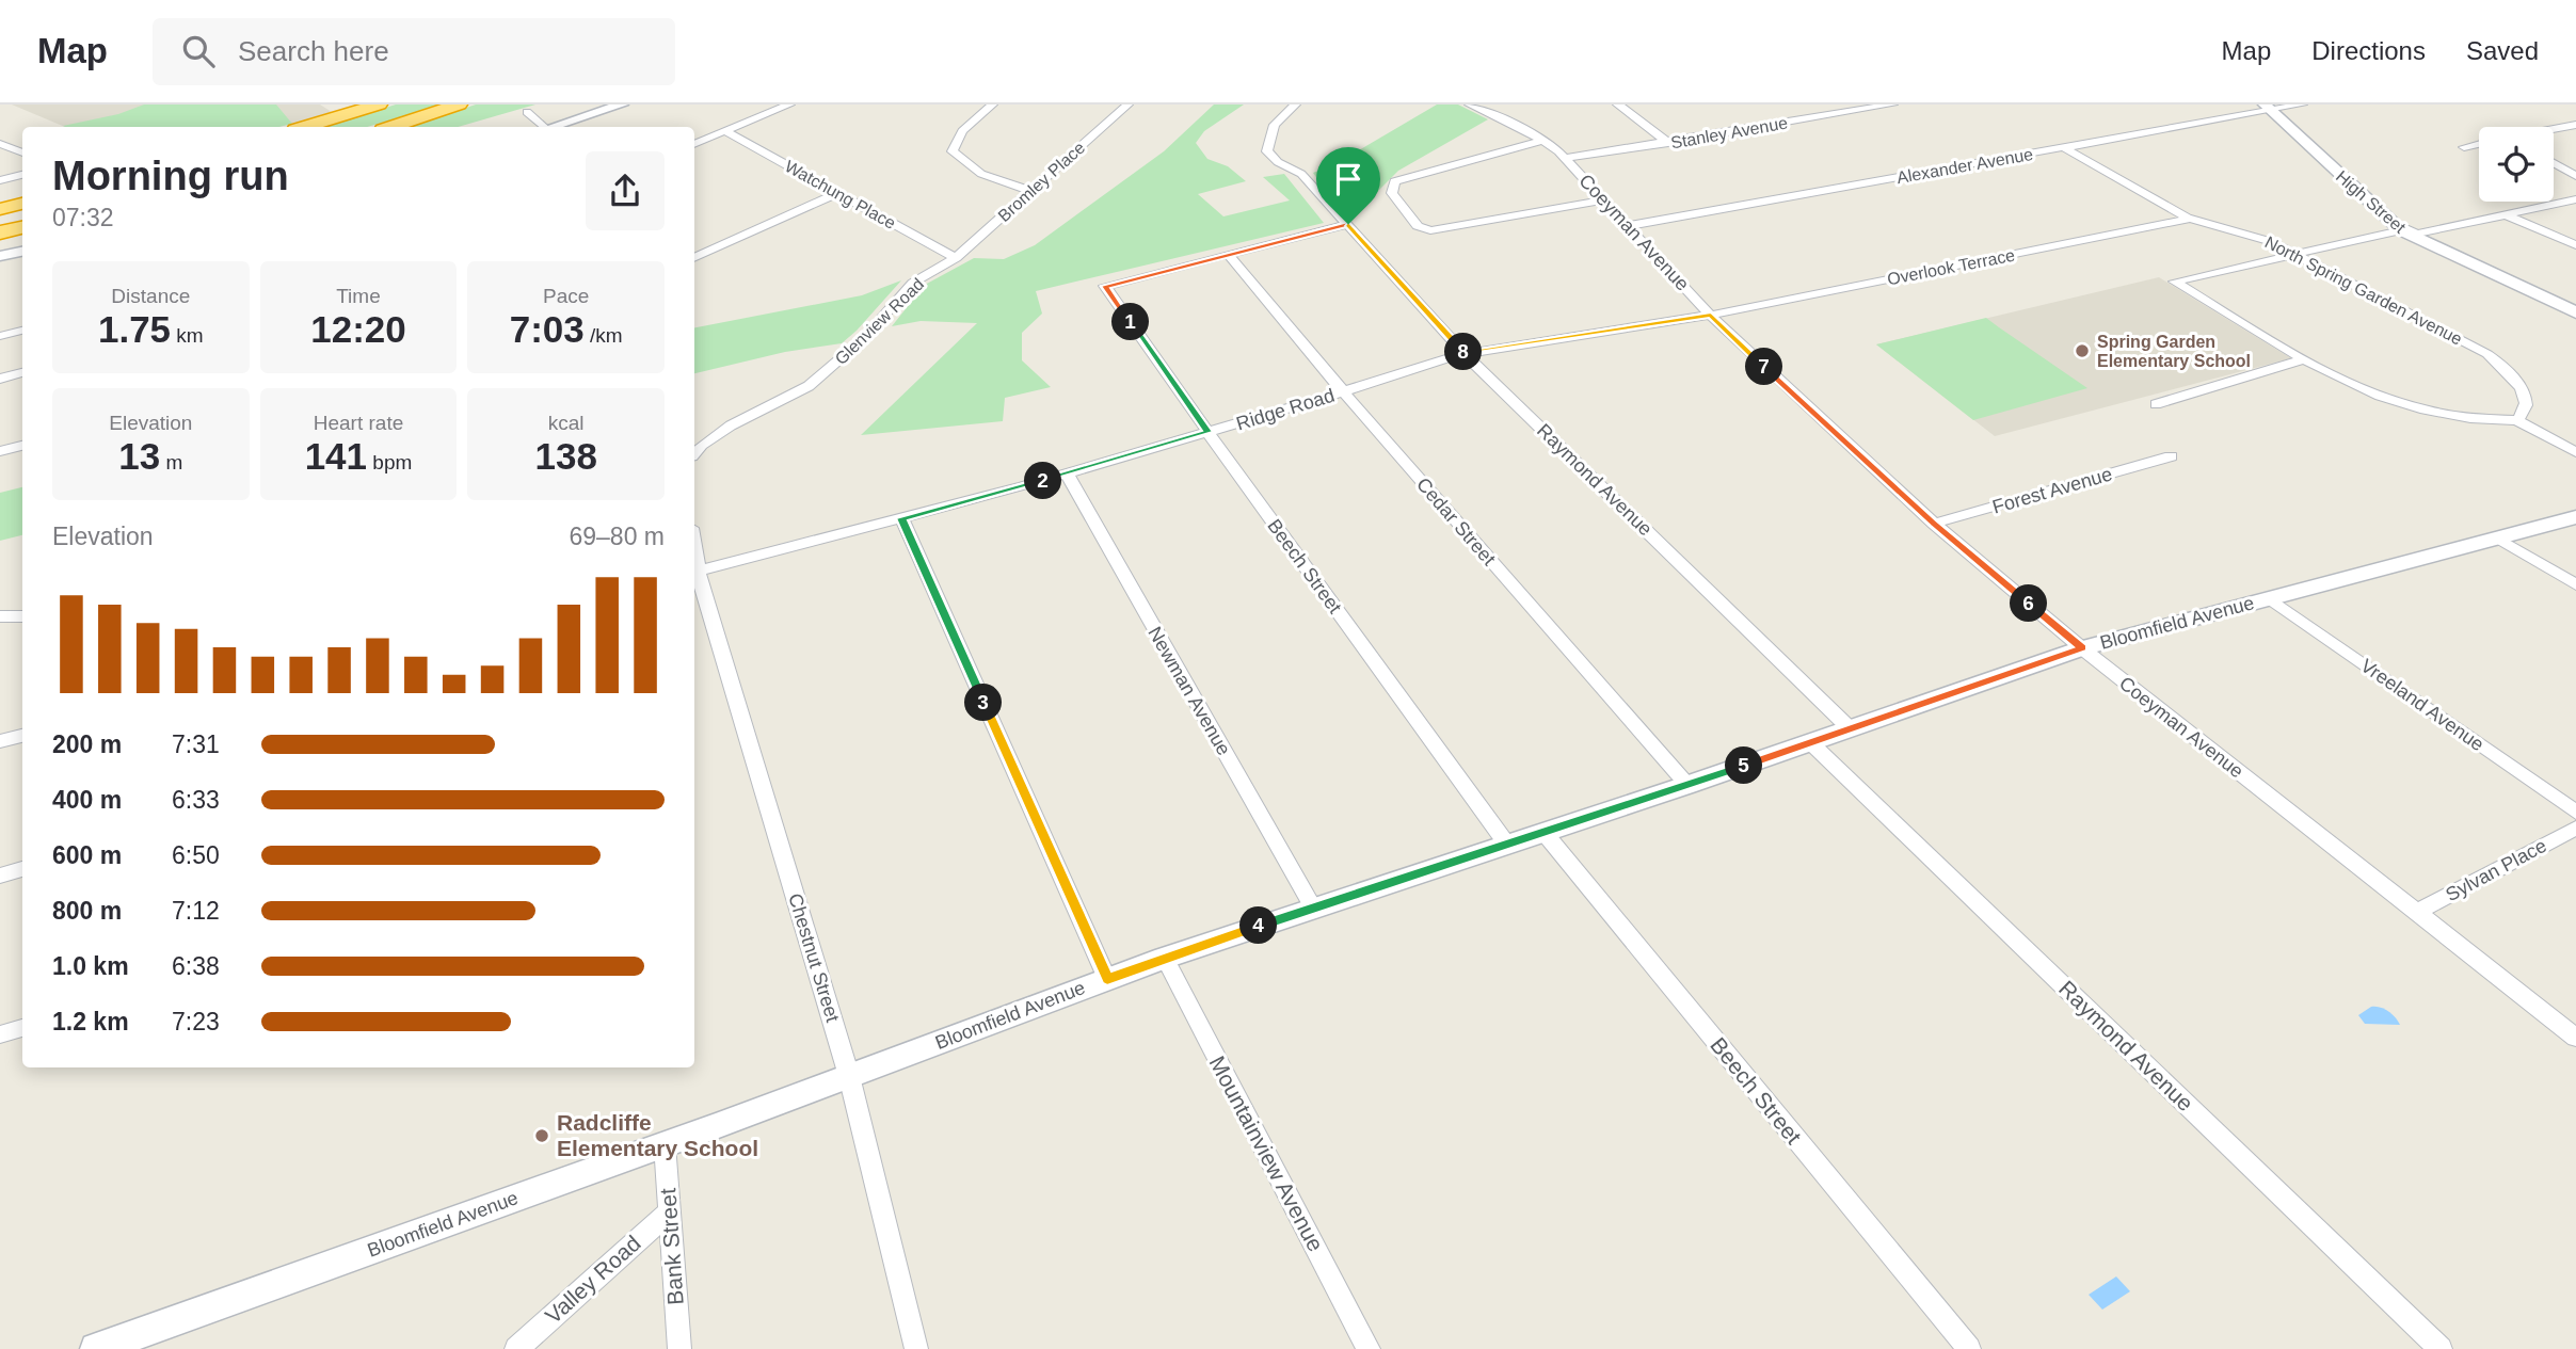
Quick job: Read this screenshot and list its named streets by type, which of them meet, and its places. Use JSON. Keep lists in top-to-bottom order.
{
  "streets": {
    "street": [
      "Stanley Avenue",
      "Alexander Avenue",
      "Bromley Place",
      "Watchung Place",
      "High Street",
      "Coeyman Avenue",
      "Overlook Terrace",
      "North Spring Garden Avenue",
      "Glenview Road",
      "Ridge Road",
      "Raymond Avenue",
      "Forest Avenue",
      "Cedar Street",
      "Beech Street",
      "Bloomfield Avenue",
      "Newman Avenue",
      "Vreeland Avenue",
      "Sylvan Place",
      "Chestnut Street",
      "Mountainview Avenue",
      "Bank Street",
      "Valley Road"
    ]
  },
  "crossings": [
    ["Stanley Avenue", "Coeyman Avenue"],
    ["Alexander Avenue", "High Street"],
    ["Alexander Avenue", "Coeyman Avenue"],
    ["Alexander Avenue", "North Spring Garden Avenue"],
    ["Bromley Place", "Watchung Place"],
    ["Bromley Place", "Glenview Road"],
    ["Watchung Place", "Glenview Road"],
    ["Coeyman Avenue", "Overlook Terrace"],
    ["Coeyman Avenue", "Ridge Road"],
    ["Coeyman Avenue", "Forest Avenue"],
    ["Coeyman Avenue", "Bloomfield Avenue"],
    ["Coeyman Avenue", "Sylvan Place"],
    ["Overlook Terrace", "North Spring Garden Avenue"],
    ["Overlook Terrace", "Ridge Road"],
    ["Ridge Road", "Raymond Avenue"],
    ["Ridge Road", "Cedar Street"],
    ["Ridge Road", "Beech Street"],
    ["Ridge Road", "Newman Avenue"],
    ["Ridge Road", "Chestnut Street"],
    ["Raymond Avenue", "Bloomfield Avenue"],
    ["Cedar Street", "Beech Street"],
    ["Cedar Street", "Bloomfield Avenue"],
    ["Beech Street", "Bloomfield Avenue"],
    ["Bloomfield Avenue", "Newman Avenue"],
    ["Bloomfield Avenue", "Vreeland Avenue"],
    ["Bloomfield Avenue", "Chestnut Street"],
    ["Bloomfield Avenue", "Mountainview Avenue"],
    ["Bloomfield Avenue", "Bank Street"],
    ["Bank Street", "Valley Road"]
  ],
  "places": ["Spring Garden Elementary School", "Radcliffe Elementary School"],
  "page": {
    "header": "Map",
    "search": "Search here",
    "nav": ["Map", "Directions", "Saved"],
    "heading": ["Morning run", "07:32"],
    "stats": [
      ["Distance", "1.75 km"],
      ["Time", "12:20"],
      ["Pace", "7:03 /km"],
      ["Elevation", "13 m"],
      ["Heart rate", "141 bpm"],
      ["kcal", "138"]
    ],
    "pins": [
      "1",
      "8",
      "7",
      "2",
      "6",
      "3",
      "5",
      "4"
    ],
    "chart": ["Elevation", "69–80 m"],
    "list": [
      {
        "name": "200 m",
        "note": "7:31"
      },
      {
        "name": "400 m",
        "note": "6:33"
      },
      {
        "name": "600 m",
        "note": "6:50"
      },
      {
        "name": "800 m",
        "note": "7:12"
      },
      {
        "name": "1.0 km",
        "note": "6:38"
      },
      {
        "name": "1.2 km",
        "note": "7:23"
      }
    ]
  }
}
